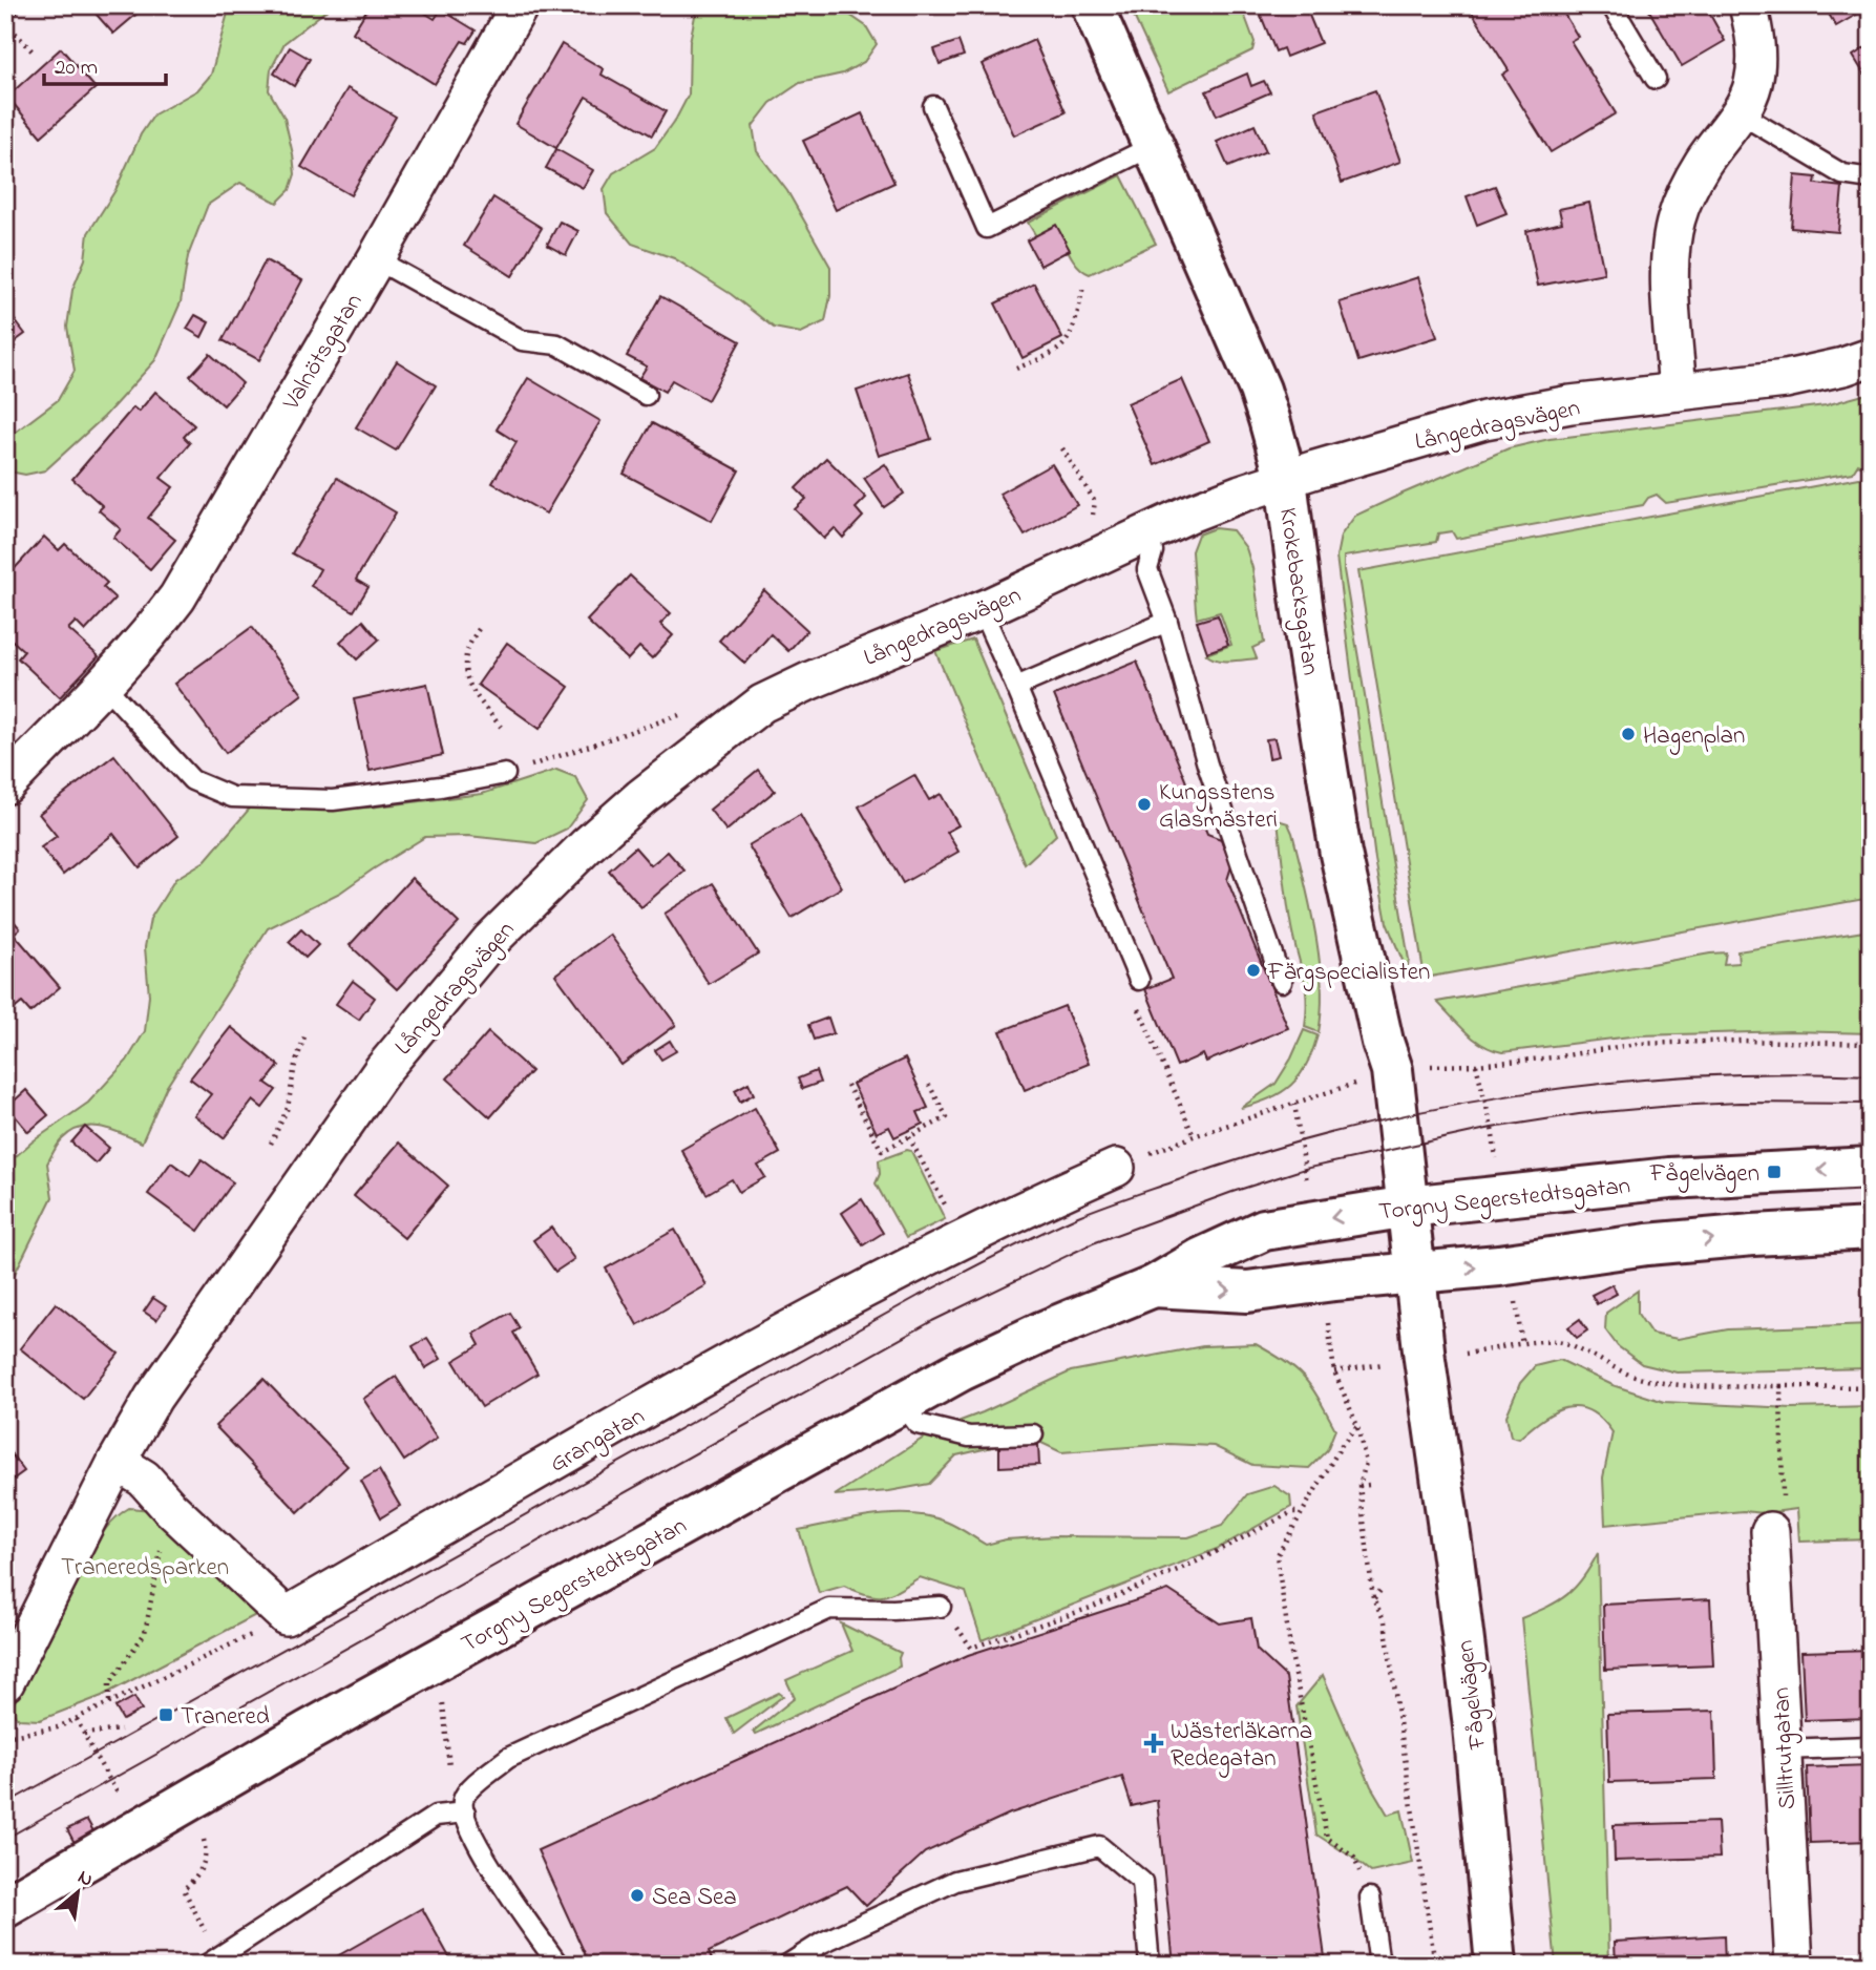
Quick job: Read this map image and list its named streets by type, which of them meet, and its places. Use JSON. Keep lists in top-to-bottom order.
{
  "streets": {
    "street": [
      "Valnötsgatan",
      "Långedragsvägen",
      "Krokebacksgatan",
      "Torgny Segerstedtsgatan",
      "Grangatan",
      "Fågelvägen",
      "Silltrutgatan"
    ]
  },
  "crossings": [
    ["Långedragsvägen", "Krokebacksgatan"],
    ["Krokebacksgatan", "Torgny Segerstedtsgatan"],
    ["Krokebacksgatan", "Fågelvägen"],
    ["Torgny Segerstedtsgatan", "Fågelvägen"]
  ],
  "parks": ["Traneredsparken"],
  "places": {
    "other": [
      "Hagenplan",
      "Kungsstens Glasmästeri",
      "Färgspecialisten",
      "Sea Sea"
    ],
    "transit": ["Fågelvägen", "Tranered"],
    "health": ["Wästerläkarna Redegatan"]
  },
  "scale_bar": "20 m",
  "north": "top right"
}
